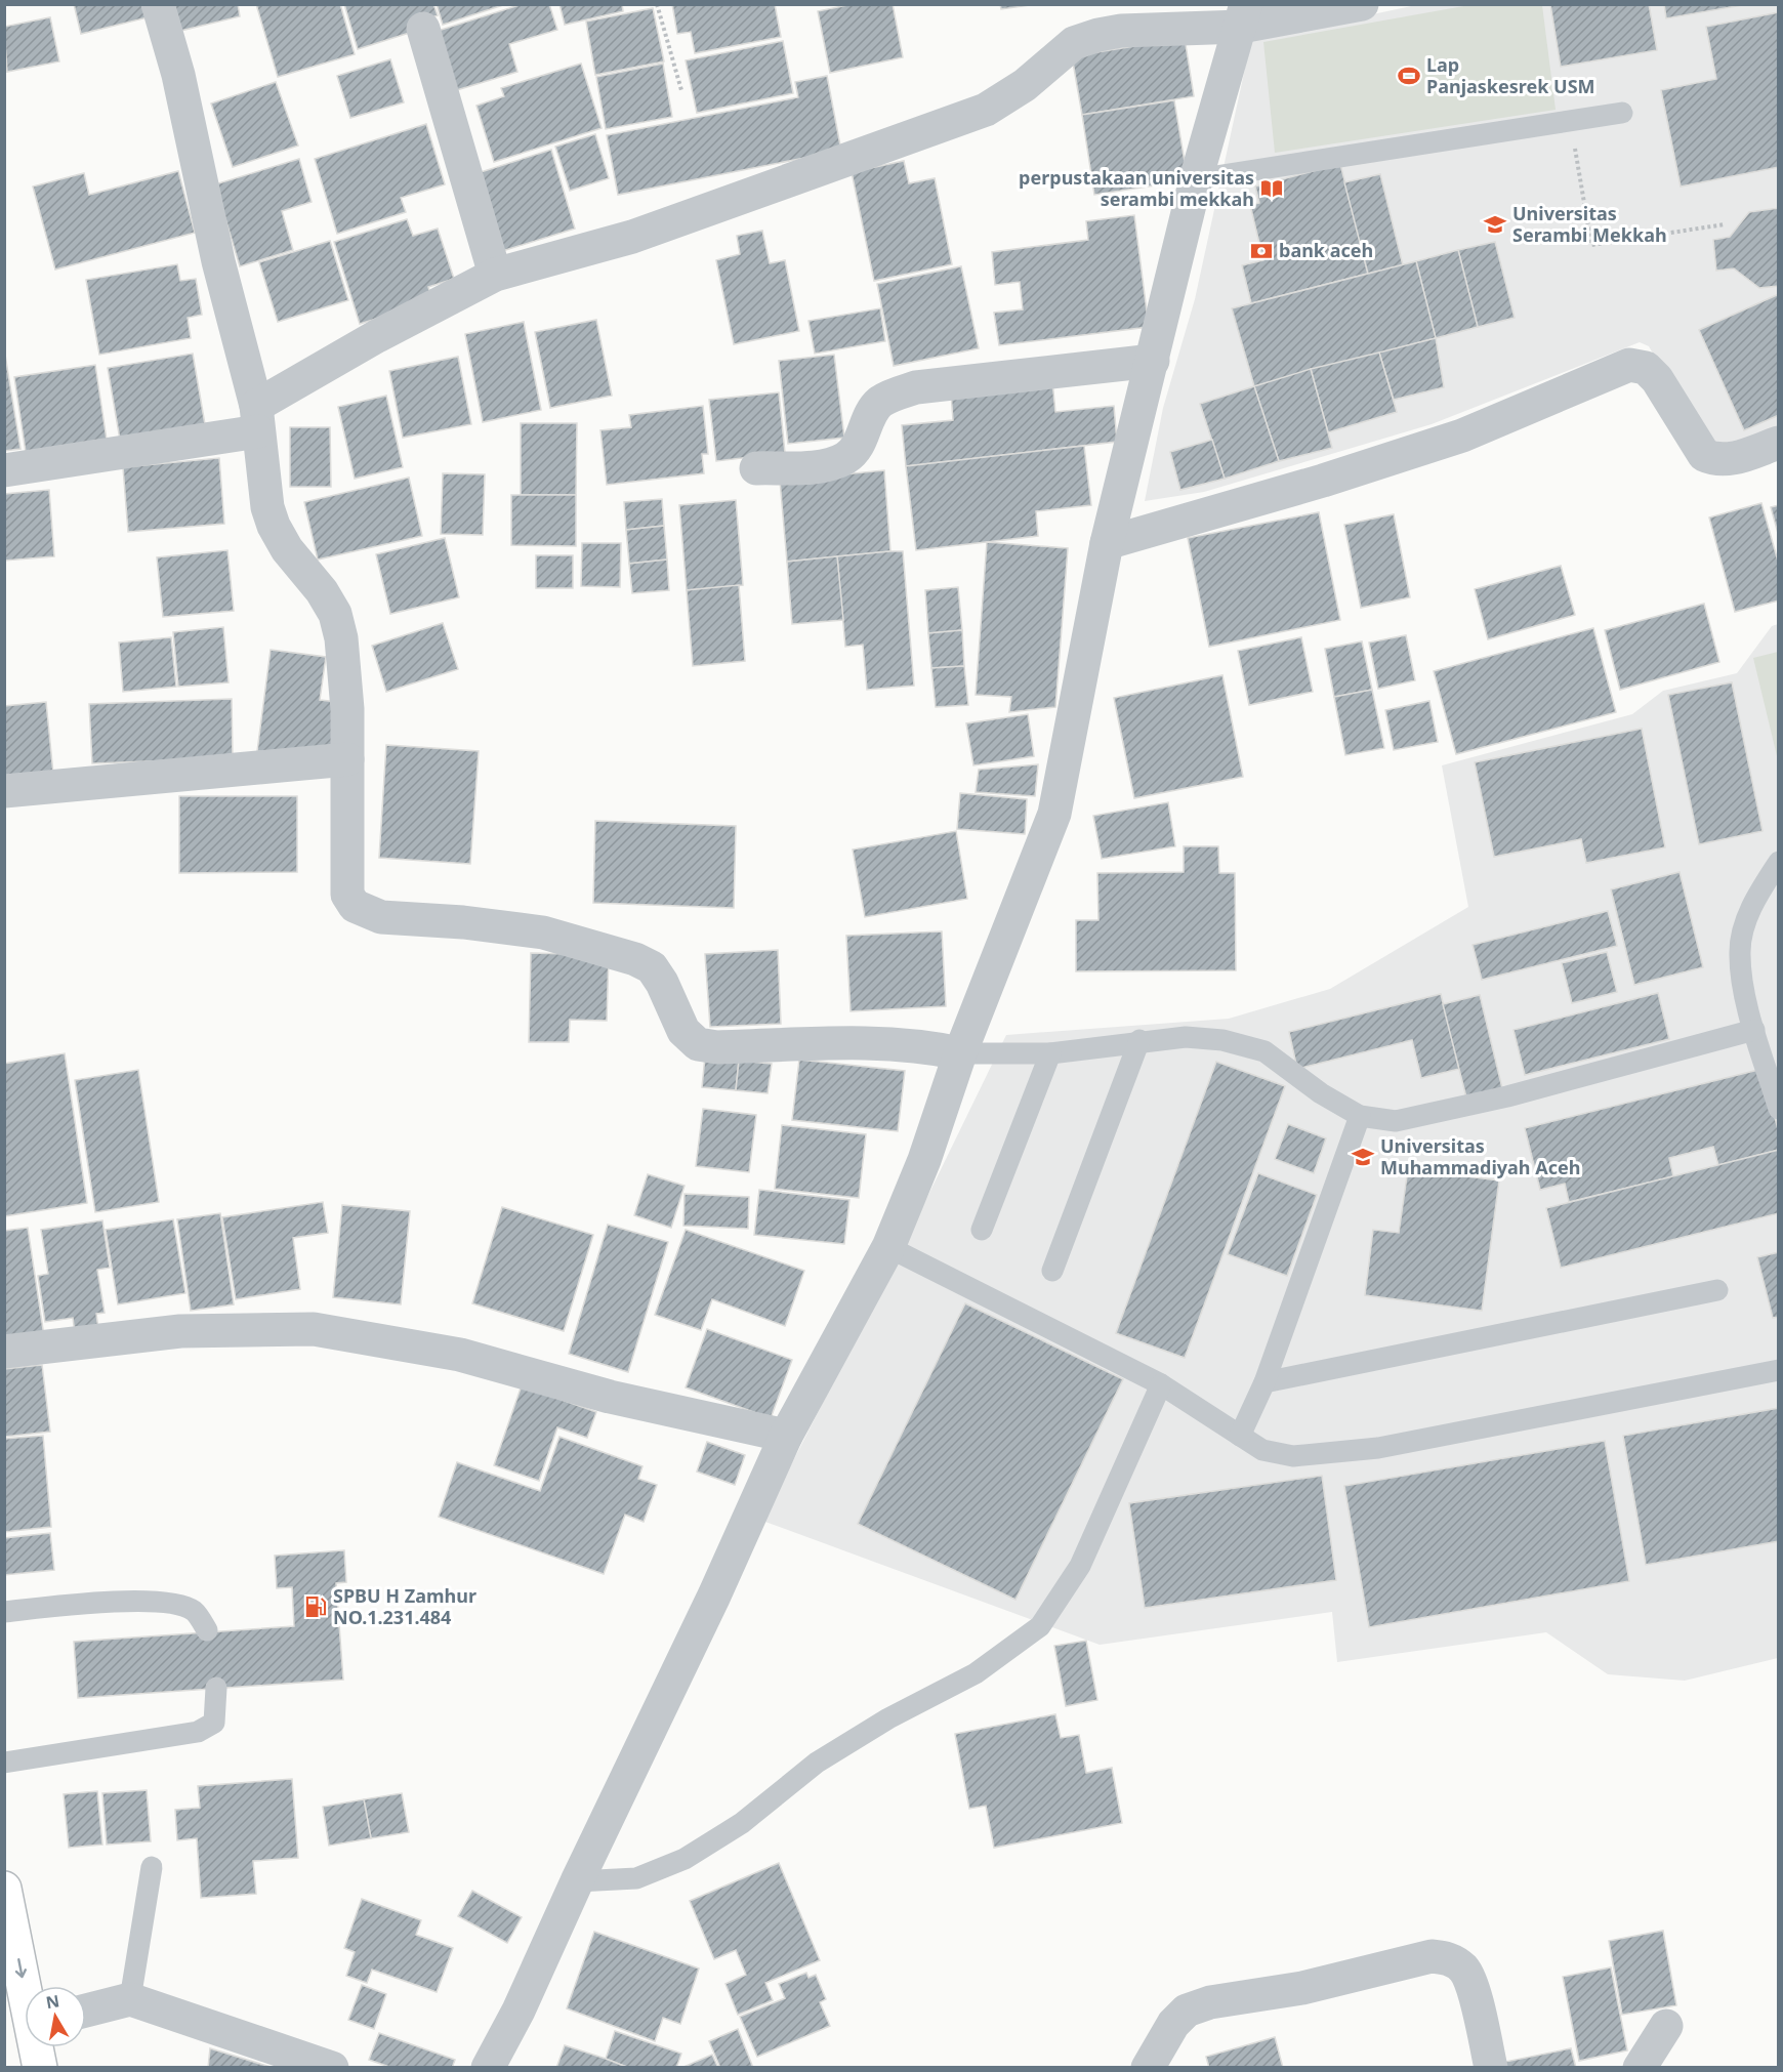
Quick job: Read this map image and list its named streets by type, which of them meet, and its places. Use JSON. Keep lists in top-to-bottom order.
{
  "places": {
    "sports": ["Lap Panjaskesrek USM"],
    "library": ["perpustakaan universitas serambi mekkah"],
    "school or university": ["Universitas Serambi Mekkah", "Universitas Muhammadiyah Aceh"],
    "bank": ["bank aceh"],
    "fuel station": ["SPBU H Zamhur NO.1.231.484"]
  },
  "north": "top"
}
